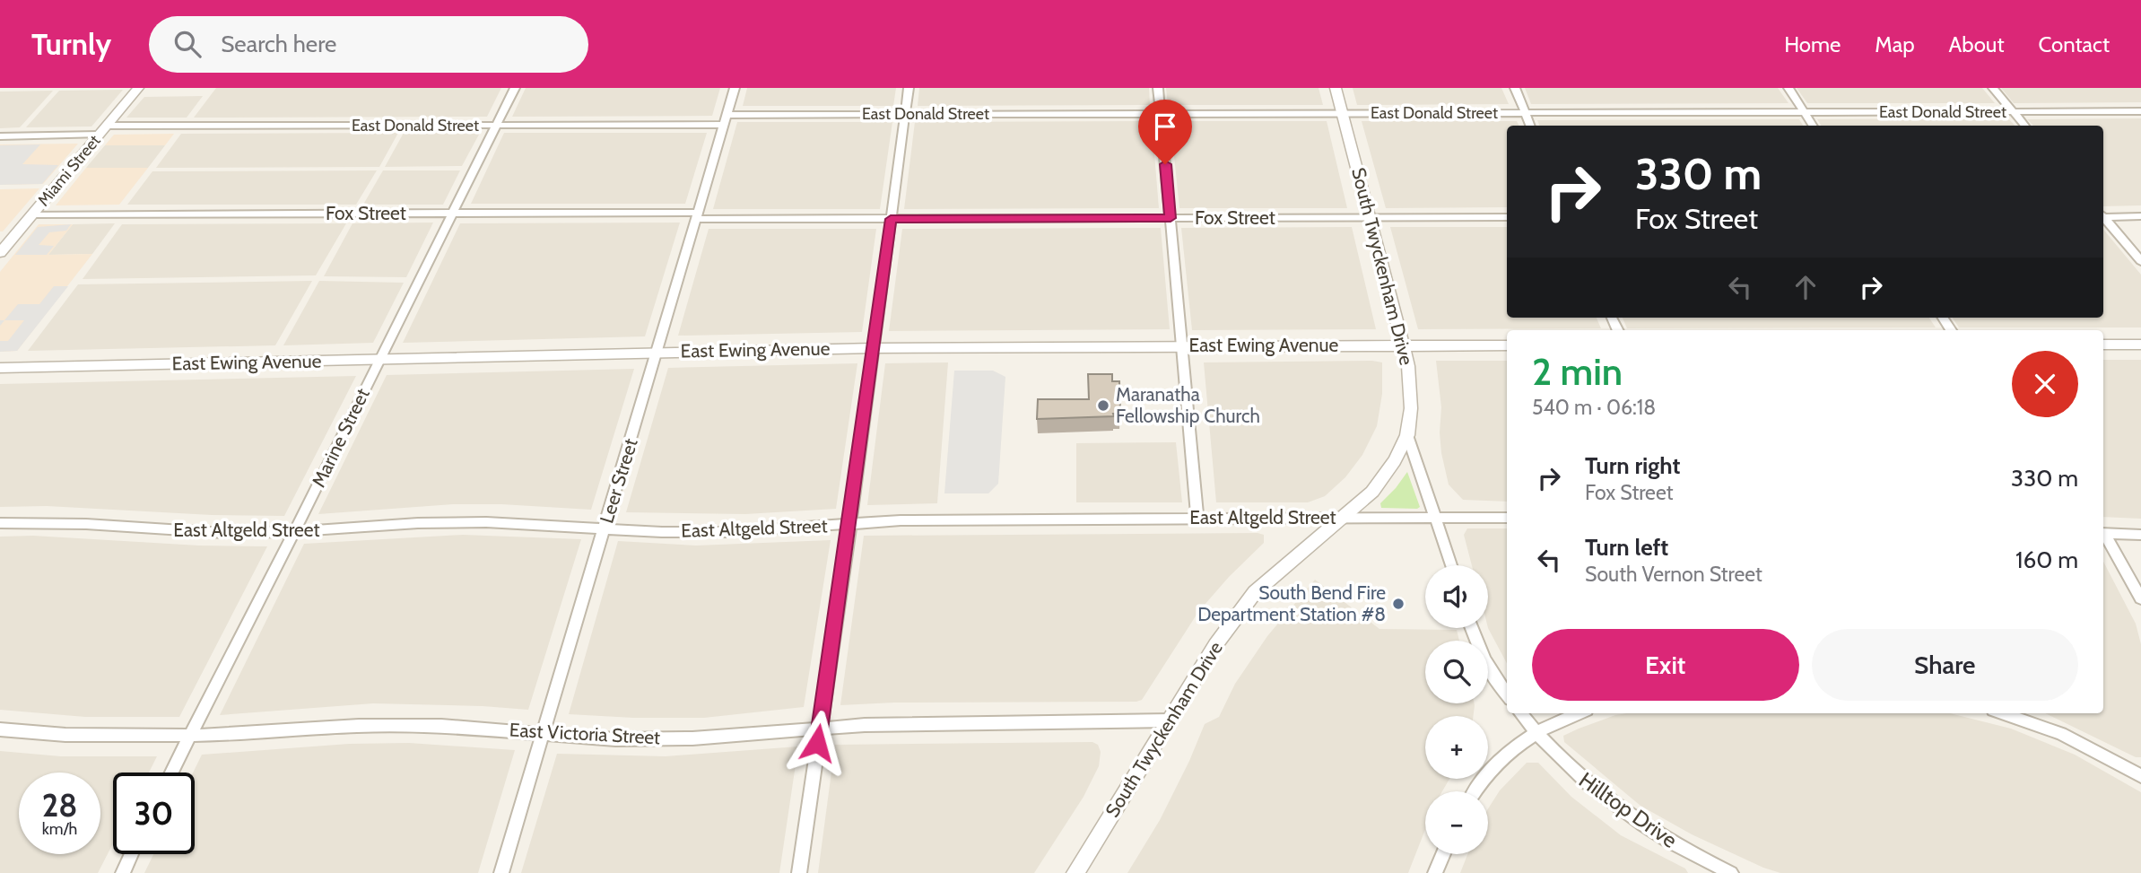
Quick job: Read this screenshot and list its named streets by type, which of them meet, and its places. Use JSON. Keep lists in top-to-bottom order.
{
  "streets": {
    "street": [
      "East Donald Street",
      "Miami Street",
      "Fox Street",
      "South Twyckenham Drive",
      "East Ewing Avenue",
      "Marine Street",
      "Leer Street",
      "East Altgeld Street",
      "East Victoria Street",
      "Hilltop Drive"
    ]
  },
  "crossings": [
    ["East Donald Street", "Miami Street"],
    ["East Donald Street", "South Twyckenham Drive"],
    ["East Donald Street", "Marine Street"],
    ["East Donald Street", "Leer Street"],
    ["Miami Street", "Fox Street"],
    ["Fox Street", "South Twyckenham Drive"],
    ["Fox Street", "Marine Street"],
    ["Fox Street", "Leer Street"],
    ["South Twyckenham Drive", "East Ewing Avenue"],
    ["South Twyckenham Drive", "East Altgeld Street"],
    ["South Twyckenham Drive", "East Victoria Street"],
    ["East Ewing Avenue", "Marine Street"],
    ["East Ewing Avenue", "Leer Street"],
    ["Marine Street", "East Altgeld Street"],
    ["Marine Street", "East Victoria Street"],
    ["Leer Street", "East Altgeld Street"],
    ["Leer Street", "East Victoria Street"]
  ],
  "places": ["Maranatha Fellowship Church", "South Bend Fire Department Station #8"],
  "page": {
    "header": "Turnly",
    "search": "Search here",
    "nav": [
      "Home",
      "Map",
      "About",
      "Contact"
    ],
    "turn": ["330 m", "Fox Street"],
    "heading": ["2 min", "540 m · 06:18"],
    "list": [
      {
        "name": "Turn right",
        "note": "Fox Street",
        "value": "330 m"
      },
      {
        "name": "Turn left",
        "note": "South Vernon Street",
        "value": "160 m"
      }
    ],
    "map_buttons": ["+", "−"],
    "buttons": ["Exit", "Share"],
    "speed": "28 km/h",
    "limit": "30"
  }
}
